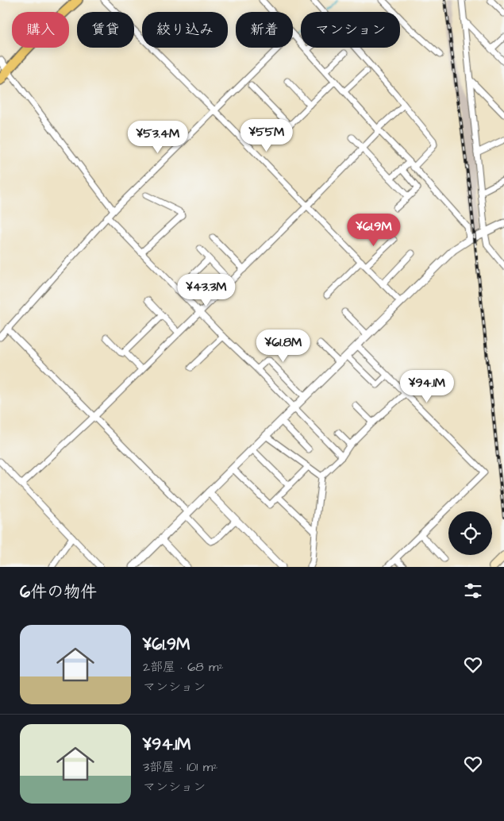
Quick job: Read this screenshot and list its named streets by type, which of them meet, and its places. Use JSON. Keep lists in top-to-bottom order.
{
  "page": {
    "chip": [
      "購入",
      "賃貸",
      "絞り込み",
      "新着",
      "マンション"
    ],
    "price": [
      "¥55M",
      "¥53.4M",
      "¥61.9M",
      "¥43.3M",
      "¥61.8M",
      "¥94.1M"
    ],
    "heading": "6件の物件",
    "list": [
      {
        "name": "¥61.9M",
        "note": "2部屋 · 68 m² · マンション"
      },
      {
        "name": "¥94.1M",
        "note": "3部屋 · 101 m² · マンション"
      }
    ]
  }
}
